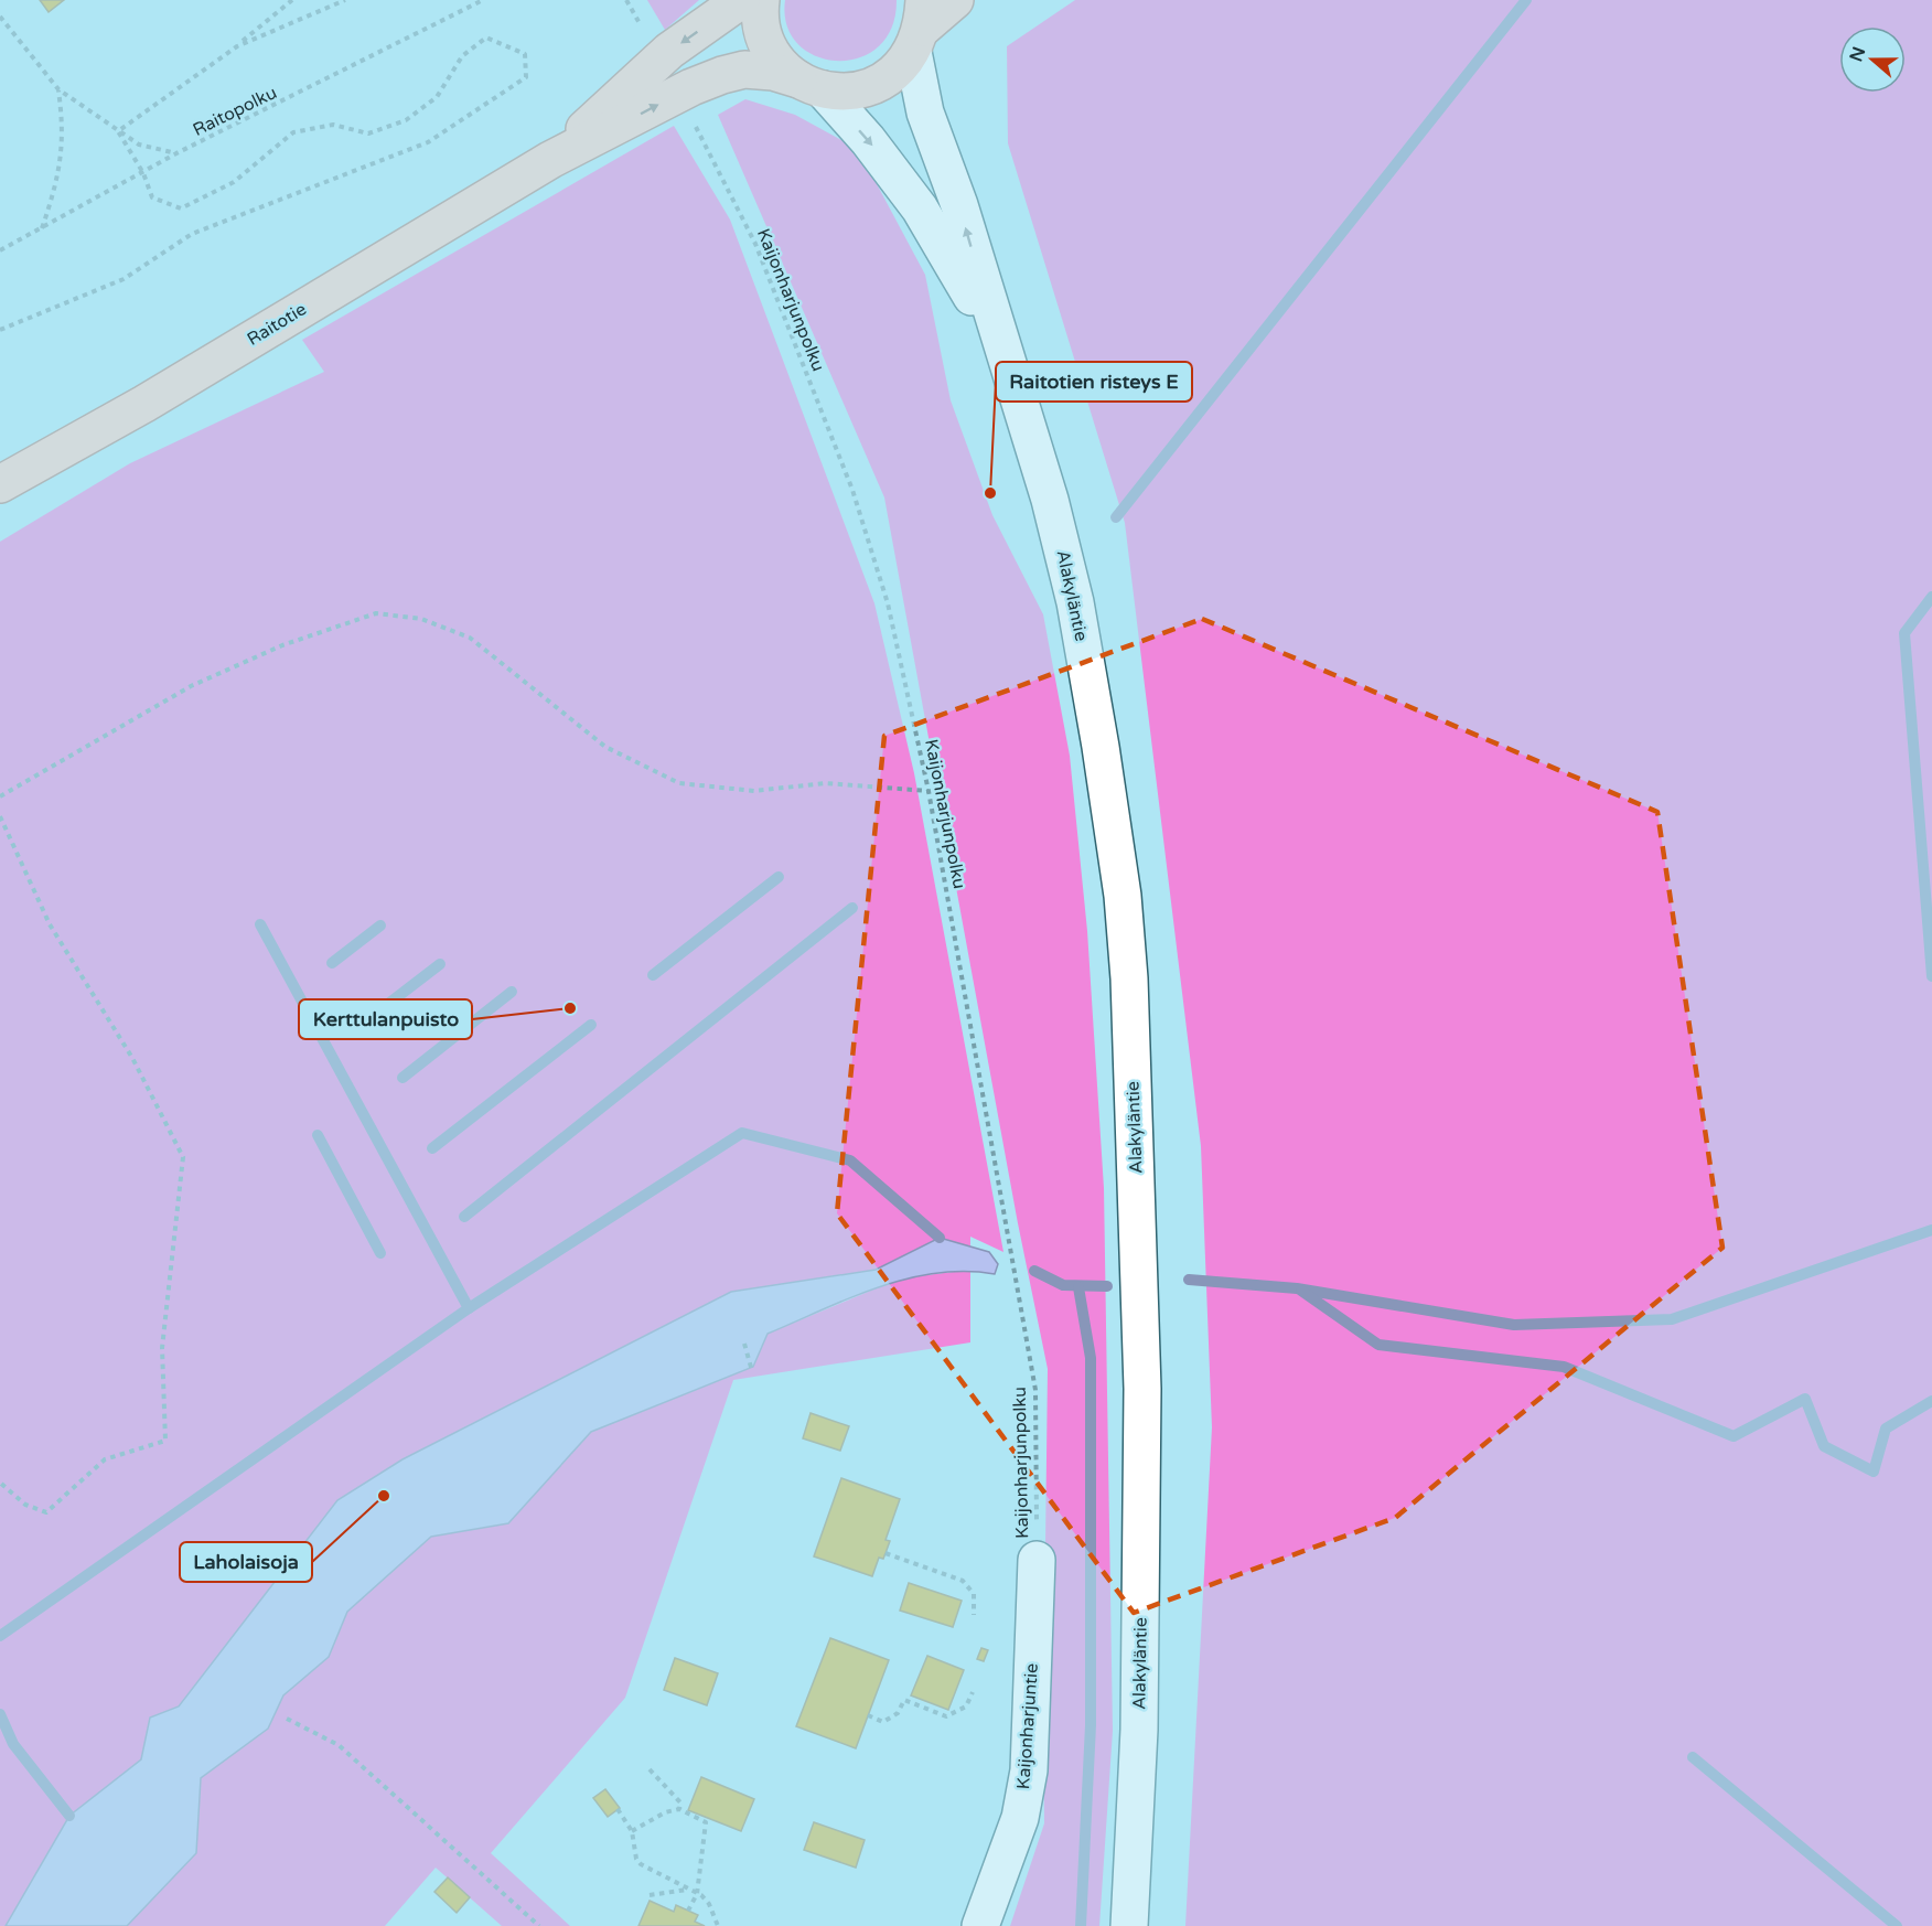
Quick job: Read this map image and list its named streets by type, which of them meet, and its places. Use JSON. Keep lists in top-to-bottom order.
{
  "streets": {
    "main road": ["Raitotie", "Alakyläntie", "Kaijonharjuntie"],
    "path": ["Raitopolku", "Kaijonharjunpolku"]
  },
  "crossings": [
    ["Kaijonharjunpolku", "Kaijonharjuntie"],
    ["Raitotie", "Alakyläntie"]
  ],
  "places": ["Raitotien risteys E", "Kerttulanpuisto", "Laholaisoja"],
  "north": "left"
}
